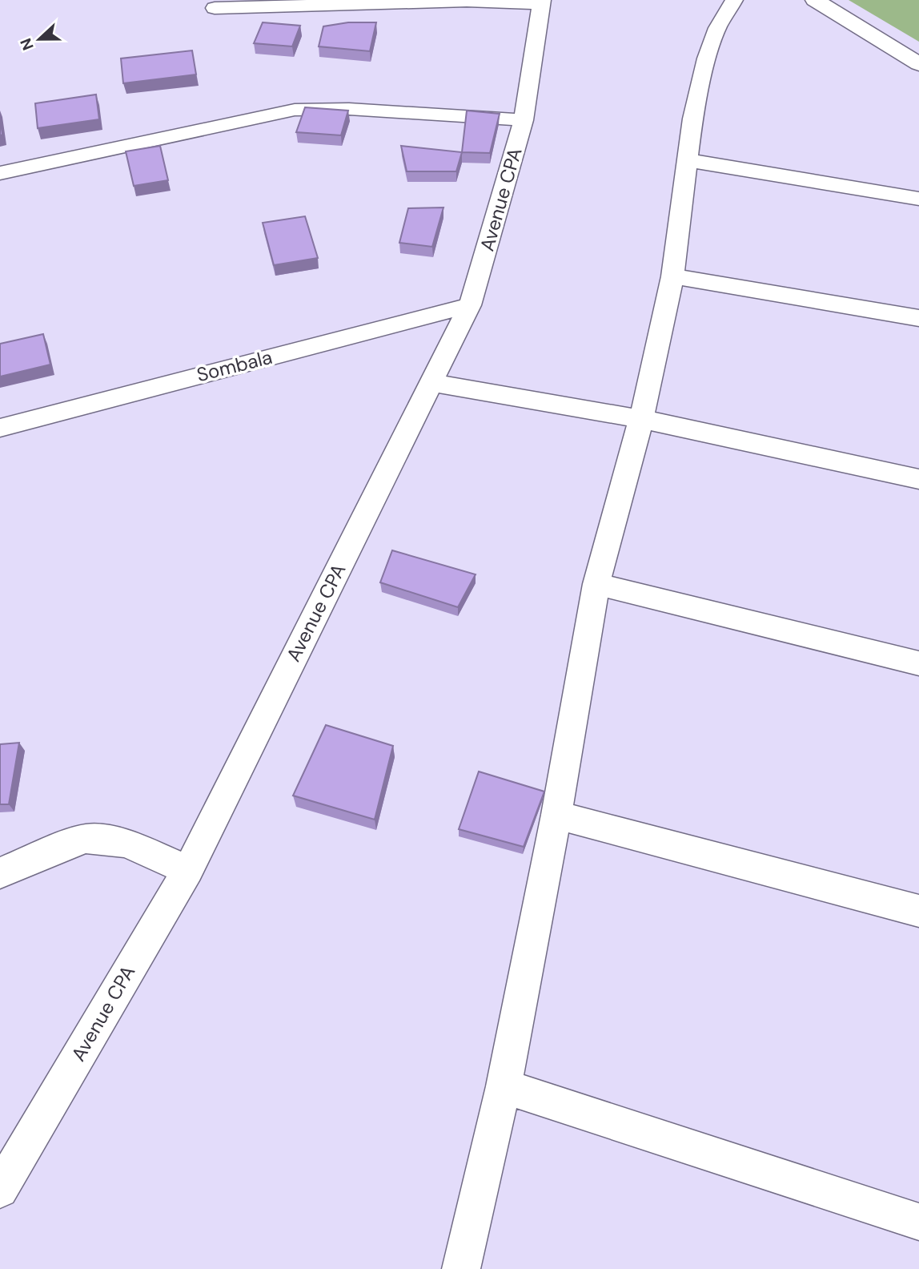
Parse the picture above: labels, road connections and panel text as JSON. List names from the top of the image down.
{
  "streets": {
    "street": ["Avenue CPA", "Sombala"]
  },
  "crossings": [
    ["Avenue CPA", "Sombala"]
  ],
  "north": "left"
}
